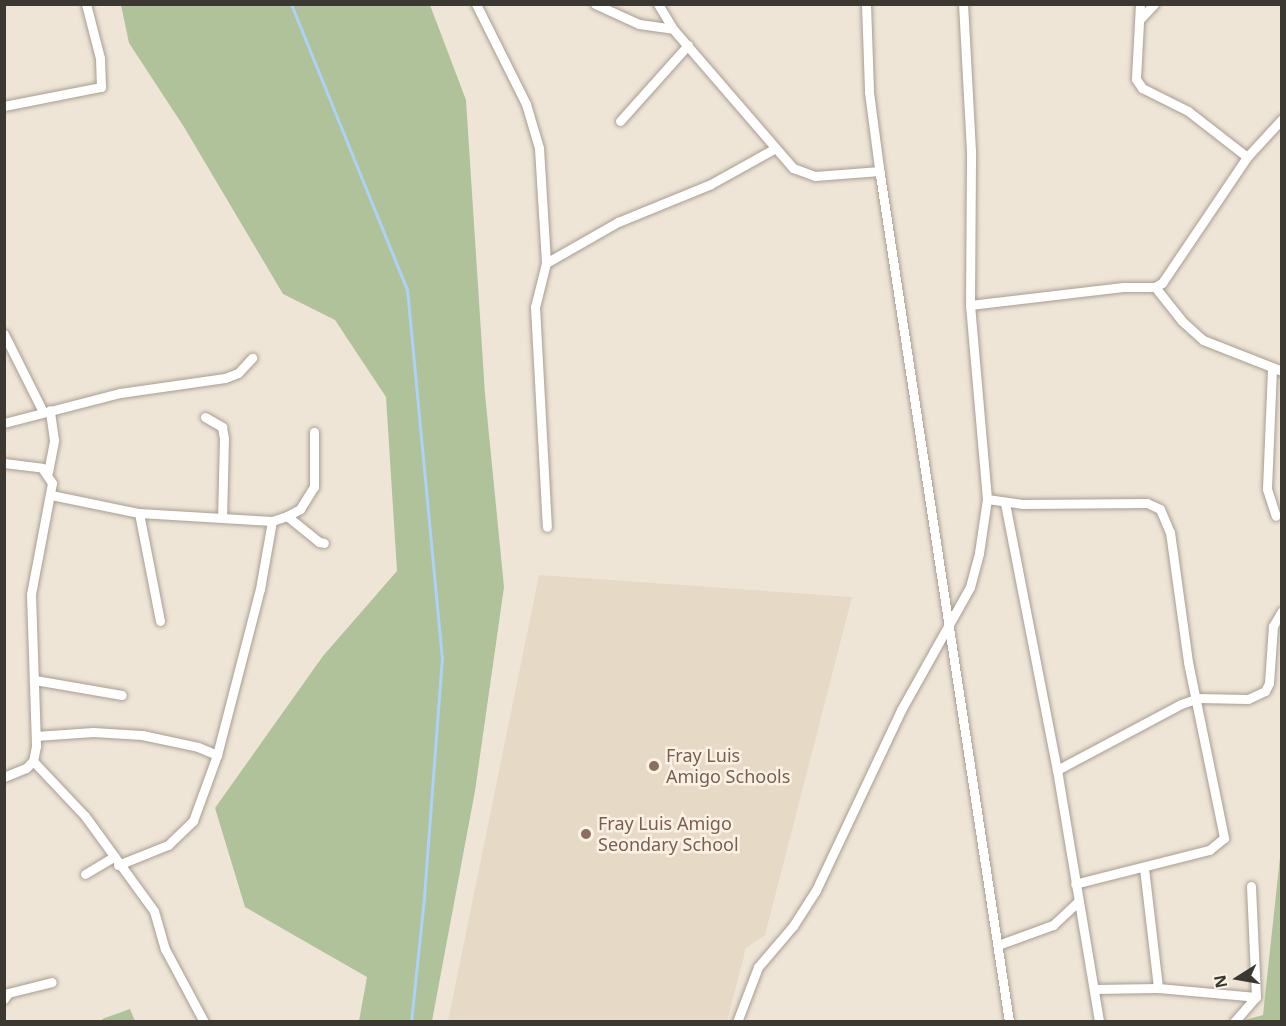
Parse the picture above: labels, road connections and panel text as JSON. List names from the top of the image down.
{
  "places": ["Fray Luis Amigo Schools", "Fray Luis Amigo Seondary School"],
  "north": "left"
}
